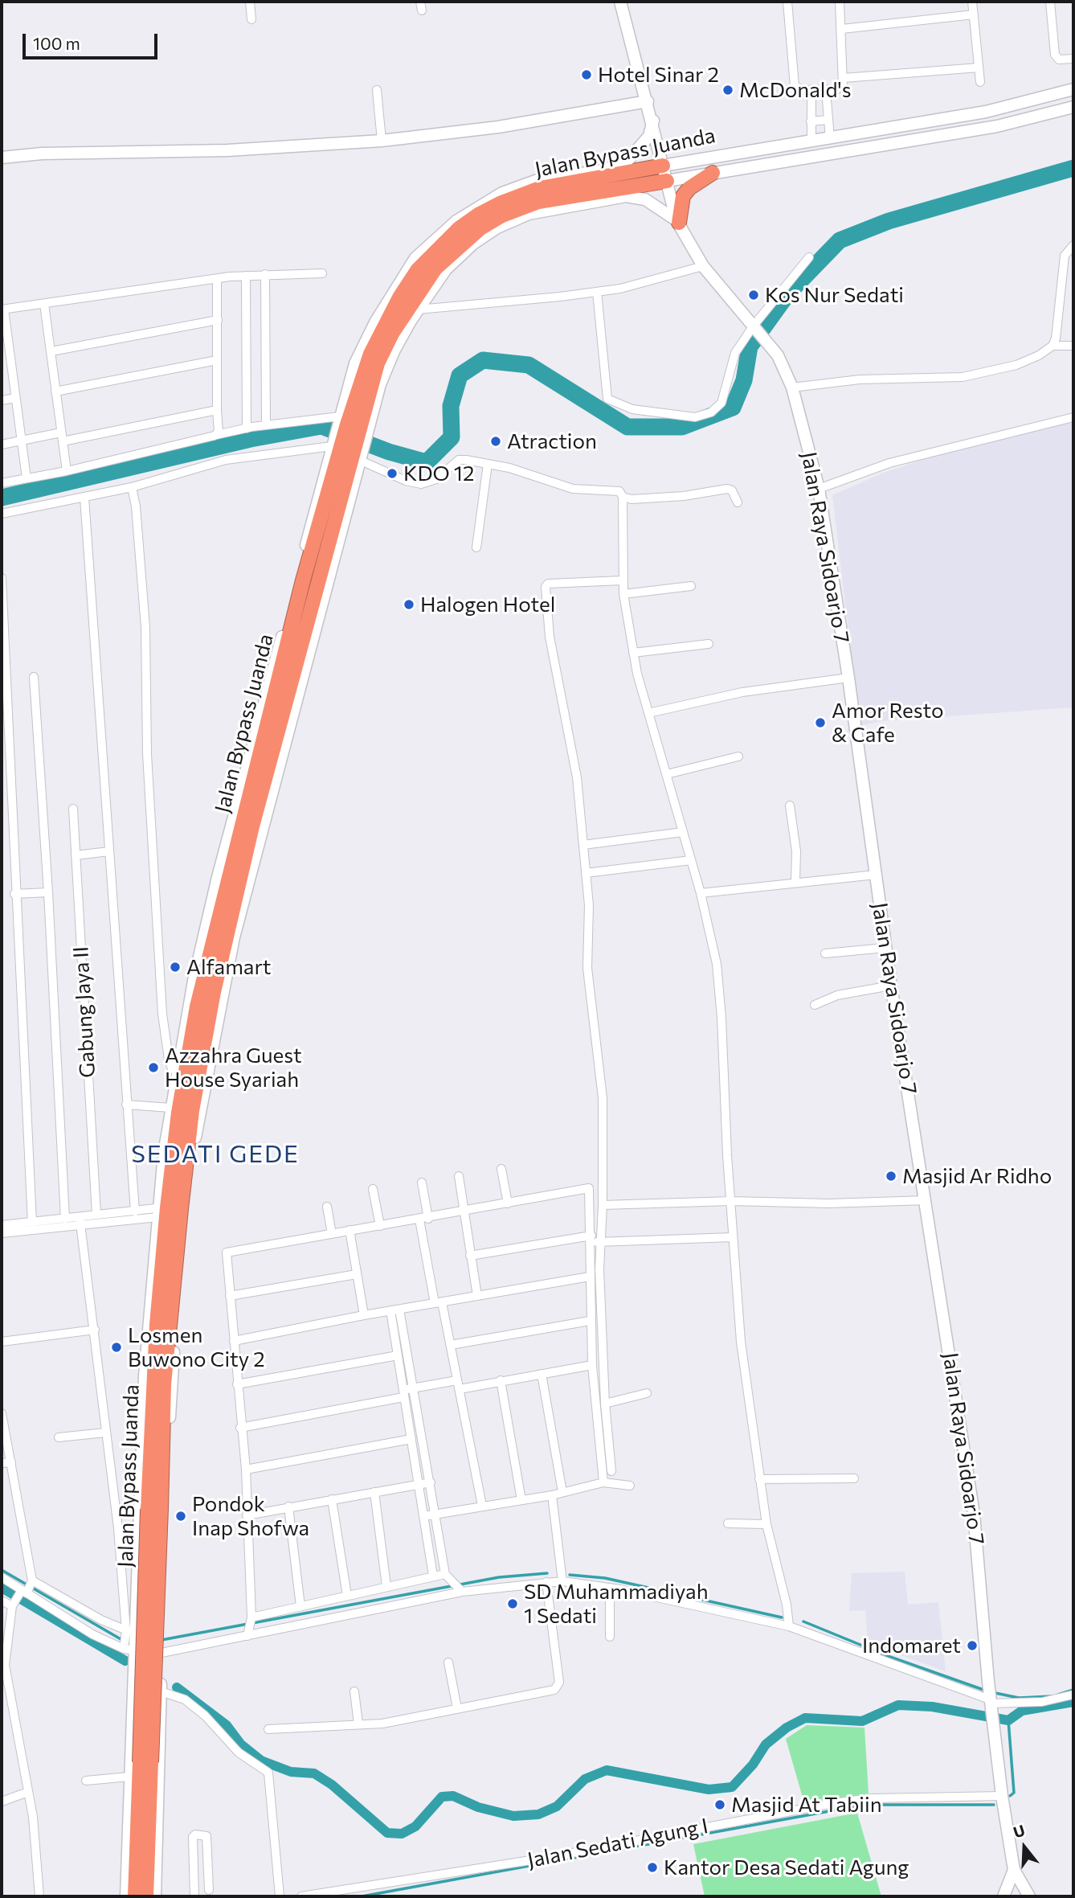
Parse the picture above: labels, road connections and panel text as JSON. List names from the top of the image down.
{
  "streets": {
    "highway": ["Jalan Bypass Juanda"],
    "main road": ["Jalan Raya Sidoarjo 7"],
    "street": ["Gabung Jaya II", "Jalan Sedati Agung I"]
  },
  "crossings": [
    ["Jalan Bypass Juanda", "Jalan Raya Sidoarjo 7"],
    ["Jalan Raya Sidoarjo 7", "Jalan Sedati Agung I"]
  ],
  "districts": ["SEDATI GEDE"],
  "places": [
    "Hotel Sinar 2",
    "McDonald's",
    "Kos Nur Sedati",
    "Atraction",
    "KDO 12",
    "Halogen Hotel",
    "Amor Resto & Cafe",
    "Alfamart",
    "Azzahra Guest House Syariah",
    "Masjid Ar Ridho",
    "Losmen Buwono City 2",
    "Pondok Inap Shofwa",
    "SD Muhammadiyah 1 Sedati",
    "Indomaret",
    "Masjid At Tabiin",
    "Kantor Desa Sedati Agung"
  ],
  "scale_bar": "100 m",
  "north": "top"
}
